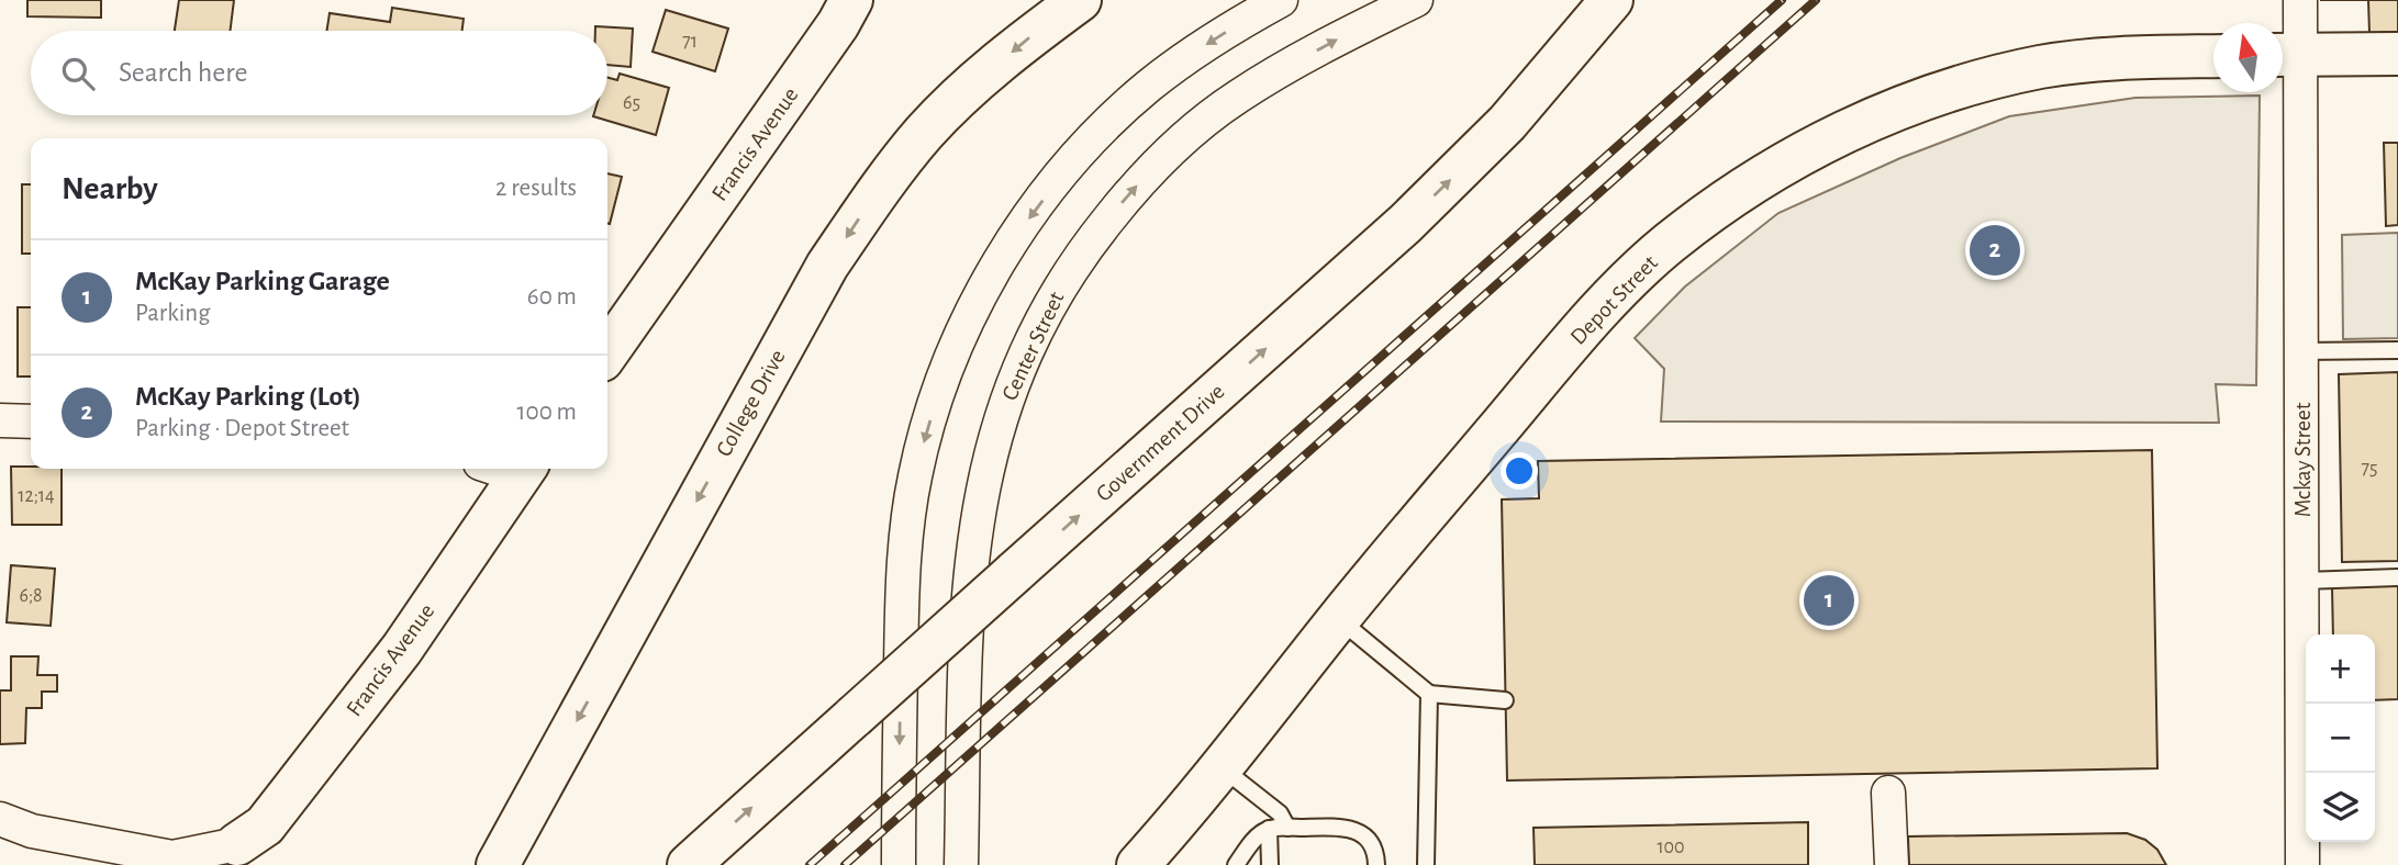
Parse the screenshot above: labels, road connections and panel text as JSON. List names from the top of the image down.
{
  "streets": {
    "street": [
      "Francis Avenue",
      "Depot Street",
      "Center Street",
      "College Drive",
      "Government Drive",
      "Mckay Street"
    ]
  },
  "one_way": ["Government Drive"],
  "house_numbers": [
    "71",
    "65",
    "75",
    "12;14",
    "6;8",
    "100"
  ],
  "north": "top",
  "page": {
    "search": "Search here",
    "heading": ["Nearby", "2 results"],
    "pins": ["2", "1"],
    "list": [
      {
        "mark": "1",
        "name": "McKay Parking Garage",
        "note": "Parking",
        "value": "60 m"
      },
      {
        "mark": "2",
        "name": "McKay Parking (Lot)",
        "note": "Parking · Depot Street",
        "value": "100 m"
      }
    ],
    "map_buttons": ["+", "−"]
  }
}
